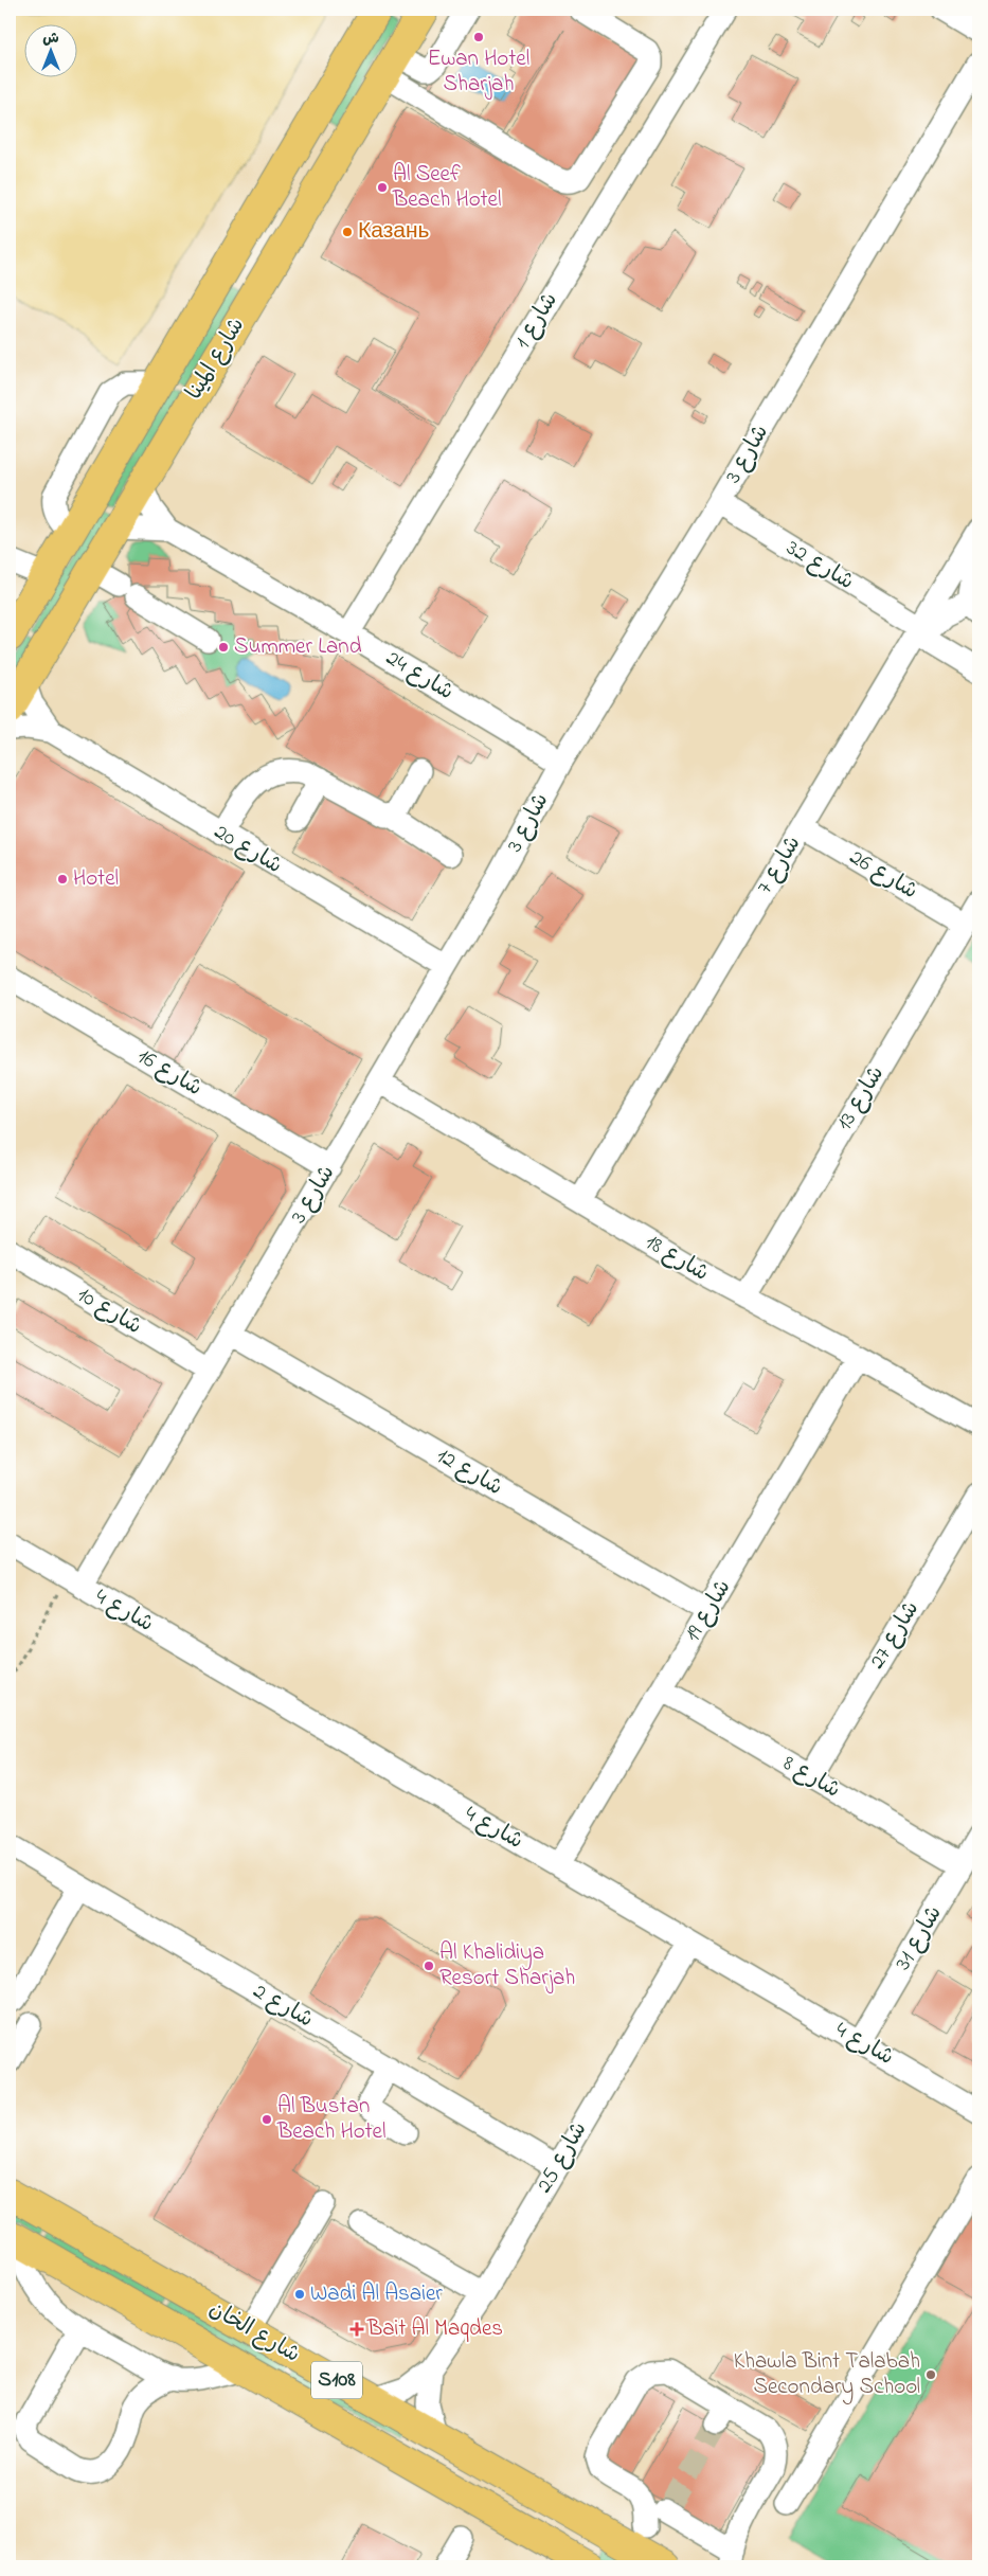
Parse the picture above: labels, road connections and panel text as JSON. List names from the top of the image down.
{
  "streets": {
    "main road": ["شارع المينا", "شارع الخان", "S108"],
    "street": [
      "شارع 1",
      "شارع 3",
      "شارع 32",
      "شارع 24",
      "شارع 20",
      "شارع 7",
      "شارع 26",
      "شارع 16",
      "شارع 13",
      "شارع 18",
      "شارع 10",
      "شارع 12",
      "شارع 4",
      "شارع 19",
      "شارع 27",
      "شارع 8",
      "شارع 31",
      "شارع 2",
      "شارع 25"
    ]
  },
  "crossings": [
    ["شارع 1", "شارع 24"],
    ["شارع المينا", "شارع 24"],
    ["شارع المينا", "شارع 20"],
    ["شارع 3", "شارع 32"],
    ["شارع 3", "شارع 24"],
    ["شارع 3", "شارع 20"],
    ["شارع 3", "شارع 16"],
    ["شارع 3", "شارع 18"],
    ["شارع 3", "شارع 10"],
    ["شارع 3", "شارع 12"],
    ["شارع 3", "شارع 4"],
    ["شارع 32", "شارع 7"],
    ["شارع 7", "شارع 26"],
    ["شارع 7", "شارع 18"],
    ["شارع 26", "شارع 13"],
    ["شارع 13", "شارع 18"],
    ["شارع 18", "شارع 19"],
    ["شارع 12", "شارع 19"],
    ["شارع 4", "شارع 19"],
    ["شارع 4", "شارع 31"],
    ["شارع 4", "شارع 25"],
    ["شارع 19", "شارع 8"],
    ["شارع 27", "شارع 8"],
    ["شارع 8", "شارع 31"],
    ["شارع 2", "شارع 25"],
    ["شارع 25", "شارع الخان"]
  ],
  "places": {
    "other": [
      "Ewan Hotel Sharjah",
      "Al Seef Beach Hotel",
      "Казань",
      "Summer Land",
      "Hotel",
      "Al Khalidiya Resort Sharjah",
      "Al Bustan Beach Hotel",
      "Wadi Al Asaier",
      "Khawla Bint Talabah Secondary School"
    ],
    "health": ["Bait Al Maqdes"]
  },
  "north": "top"
}
